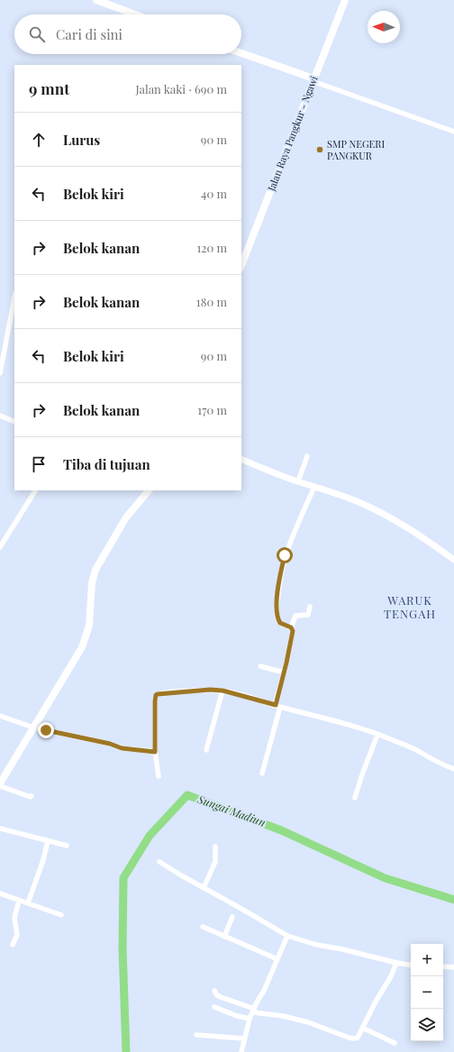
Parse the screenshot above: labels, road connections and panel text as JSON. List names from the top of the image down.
{
  "streets": {
    "main road": ["Jalan Raya Pangkur - Ngawi"]
  },
  "districts": ["WARUK TENGAH"],
  "water": ["Sungai Madiun"],
  "places": ["SMP NEGERI PANGKUR"],
  "north": "left",
  "page": {
    "search": "Cari di sini",
    "heading": ["9 mnt", "Jalan kaki · 690 m"],
    "list": [
      ["Lurus", "90 m"],
      ["Belok kiri", "40 m"],
      ["Belok kanan", "120 m"],
      ["Belok kanan", "180 m"],
      ["Belok kiri", "90 m"],
      ["Belok kanan", "170 m"],
      "Tiba di tujuan"
    ],
    "map_buttons": ["+", "−"]
  }
}
